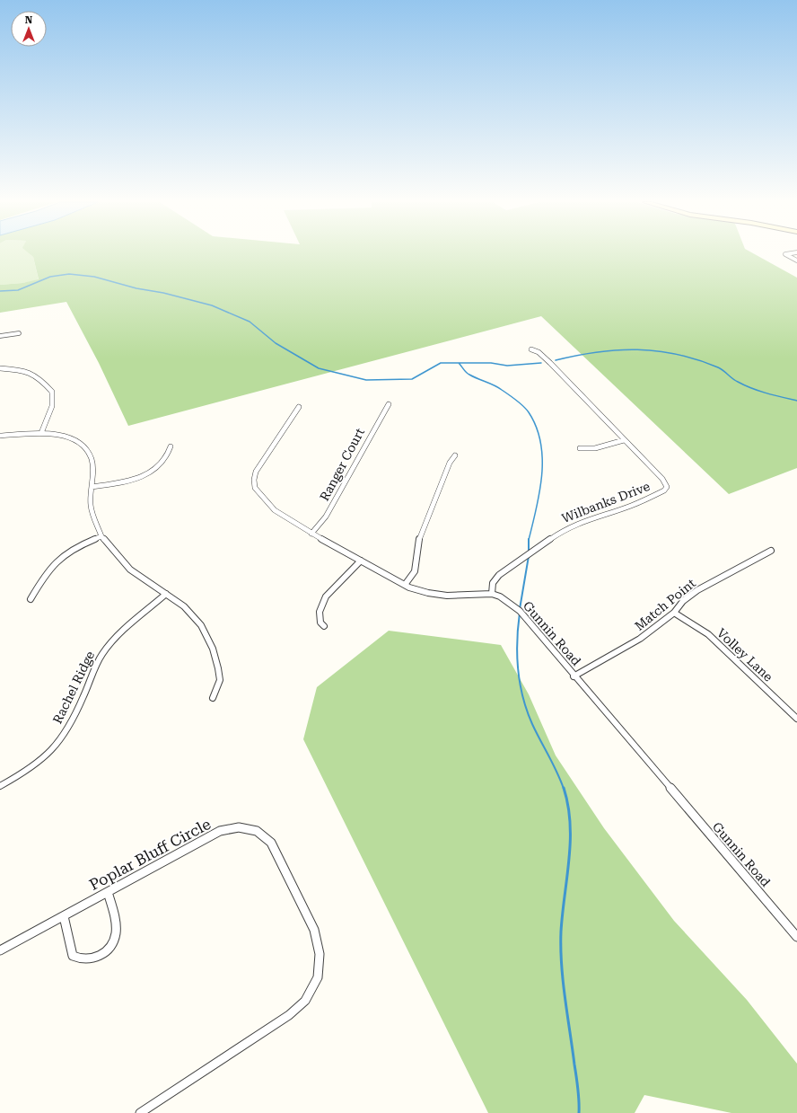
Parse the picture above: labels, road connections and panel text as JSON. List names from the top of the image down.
{
  "streets": {
    "street": [
      "Ranger Court",
      "Wilbanks Drive",
      "Match Point",
      "Gunnin Road",
      "Volley Lane",
      "Rachel Ridge",
      "Poplar Bluff Circle"
    ]
  },
  "crossings": [
    ["Ranger Court", "Gunnin Road"],
    ["Wilbanks Drive", "Gunnin Road"],
    ["Match Point", "Gunnin Road"],
    ["Match Point", "Volley Lane"]
  ],
  "north": "top"
}
